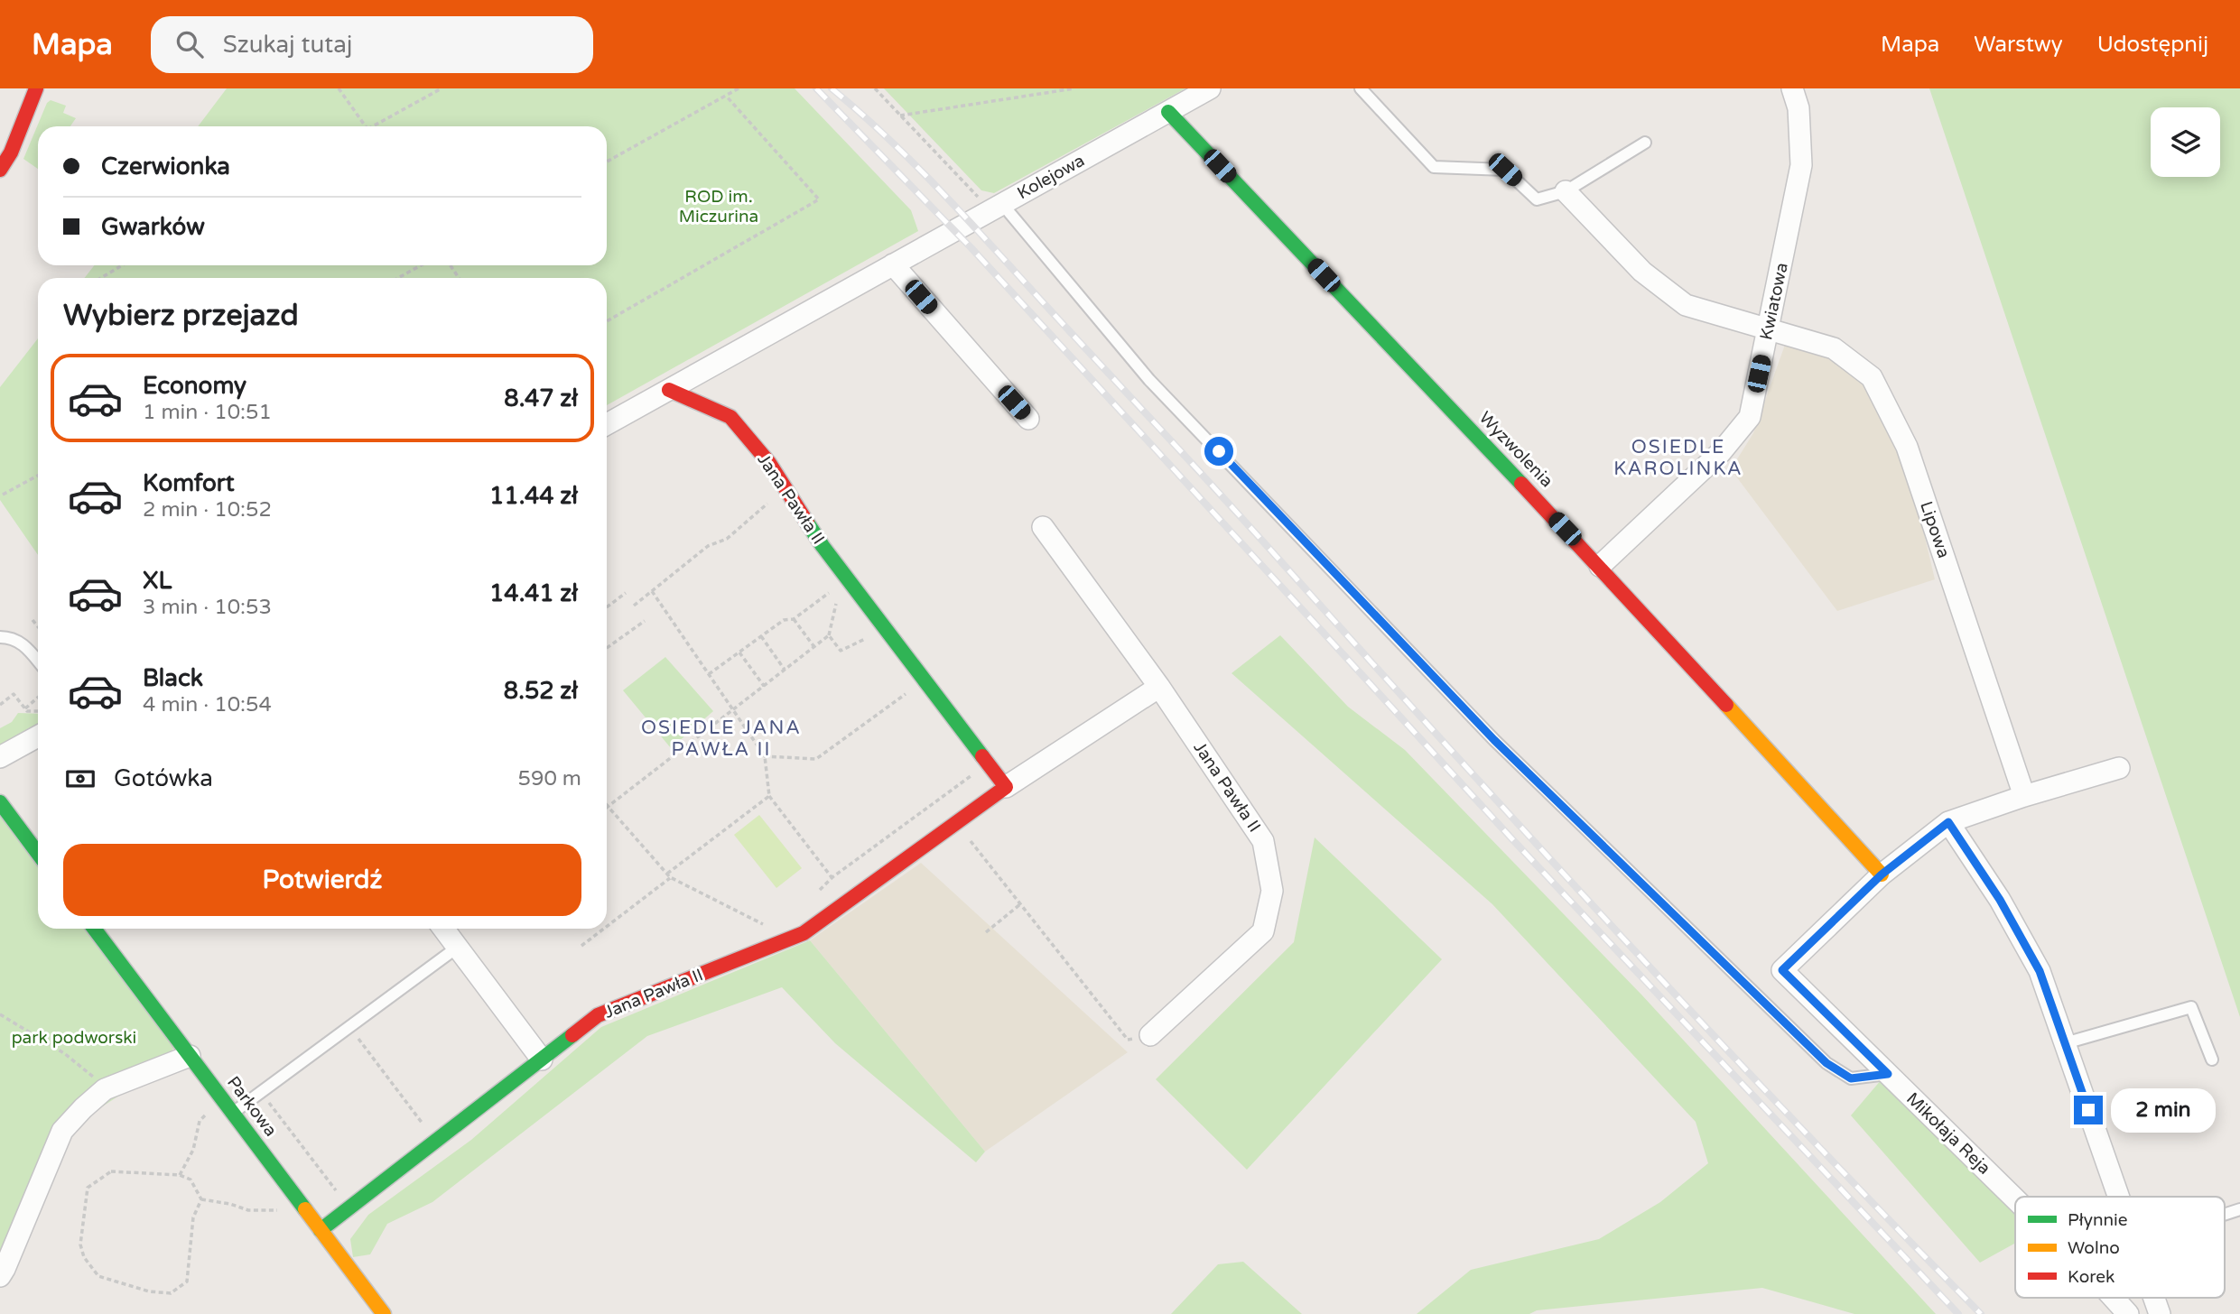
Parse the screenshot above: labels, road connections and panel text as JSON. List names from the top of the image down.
{
  "streets": {
    "street": [
      "Kolejowa",
      "Kwiatowa",
      "Wyzwolenia",
      "Jana Pawła II",
      "Lipowa",
      "Parkowa",
      "Mikołaja Reja"
    ]
  },
  "crossings": [
    ["Kolejowa", "Wyzwolenia"],
    ["Kolejowa", "Jana Pawła II"],
    ["Kwiatowa", "Wyzwolenia"],
    ["Kwiatowa", "Lipowa"],
    ["Wyzwolenia", "Mikołaja Reja"],
    ["Jana Pawła II", "Parkowa"],
    ["Lipowa", "Mikołaja Reja"]
  ],
  "districts": ["OSIEDLE KAROLINKA", "OSIEDLE JANA PAWŁA II"],
  "parks": ["ROD im. Miczurina", "park podworski"],
  "legend": ["Płynnie", "Wolno", "Korek"],
  "page": {
    "header": "Mapa",
    "search": "Szukaj tutaj",
    "nav": ["Mapa", "Warstwy", "Udostępnij"],
    "banner": ["Czerwionka", "Gwarków"],
    "heading": "Wybierz przejazd",
    "list": [
      {
        "name": "Economy",
        "note": "1 min · 10:51",
        "value": "8.47 zł"
      },
      {
        "name": "Komfort",
        "note": "2 min · 10:52",
        "value": "11.44 zł"
      },
      {
        "name": "XL",
        "note": "3 min · 10:53",
        "value": "14.41 zł"
      },
      {
        "name": "Black",
        "note": "4 min · 10:54",
        "value": "8.52 zł"
      }
    ],
    "pay": ["Gotówka", "590 m"],
    "buttons": "Potwierdź",
    "bubble": "2 min"
  }
}
